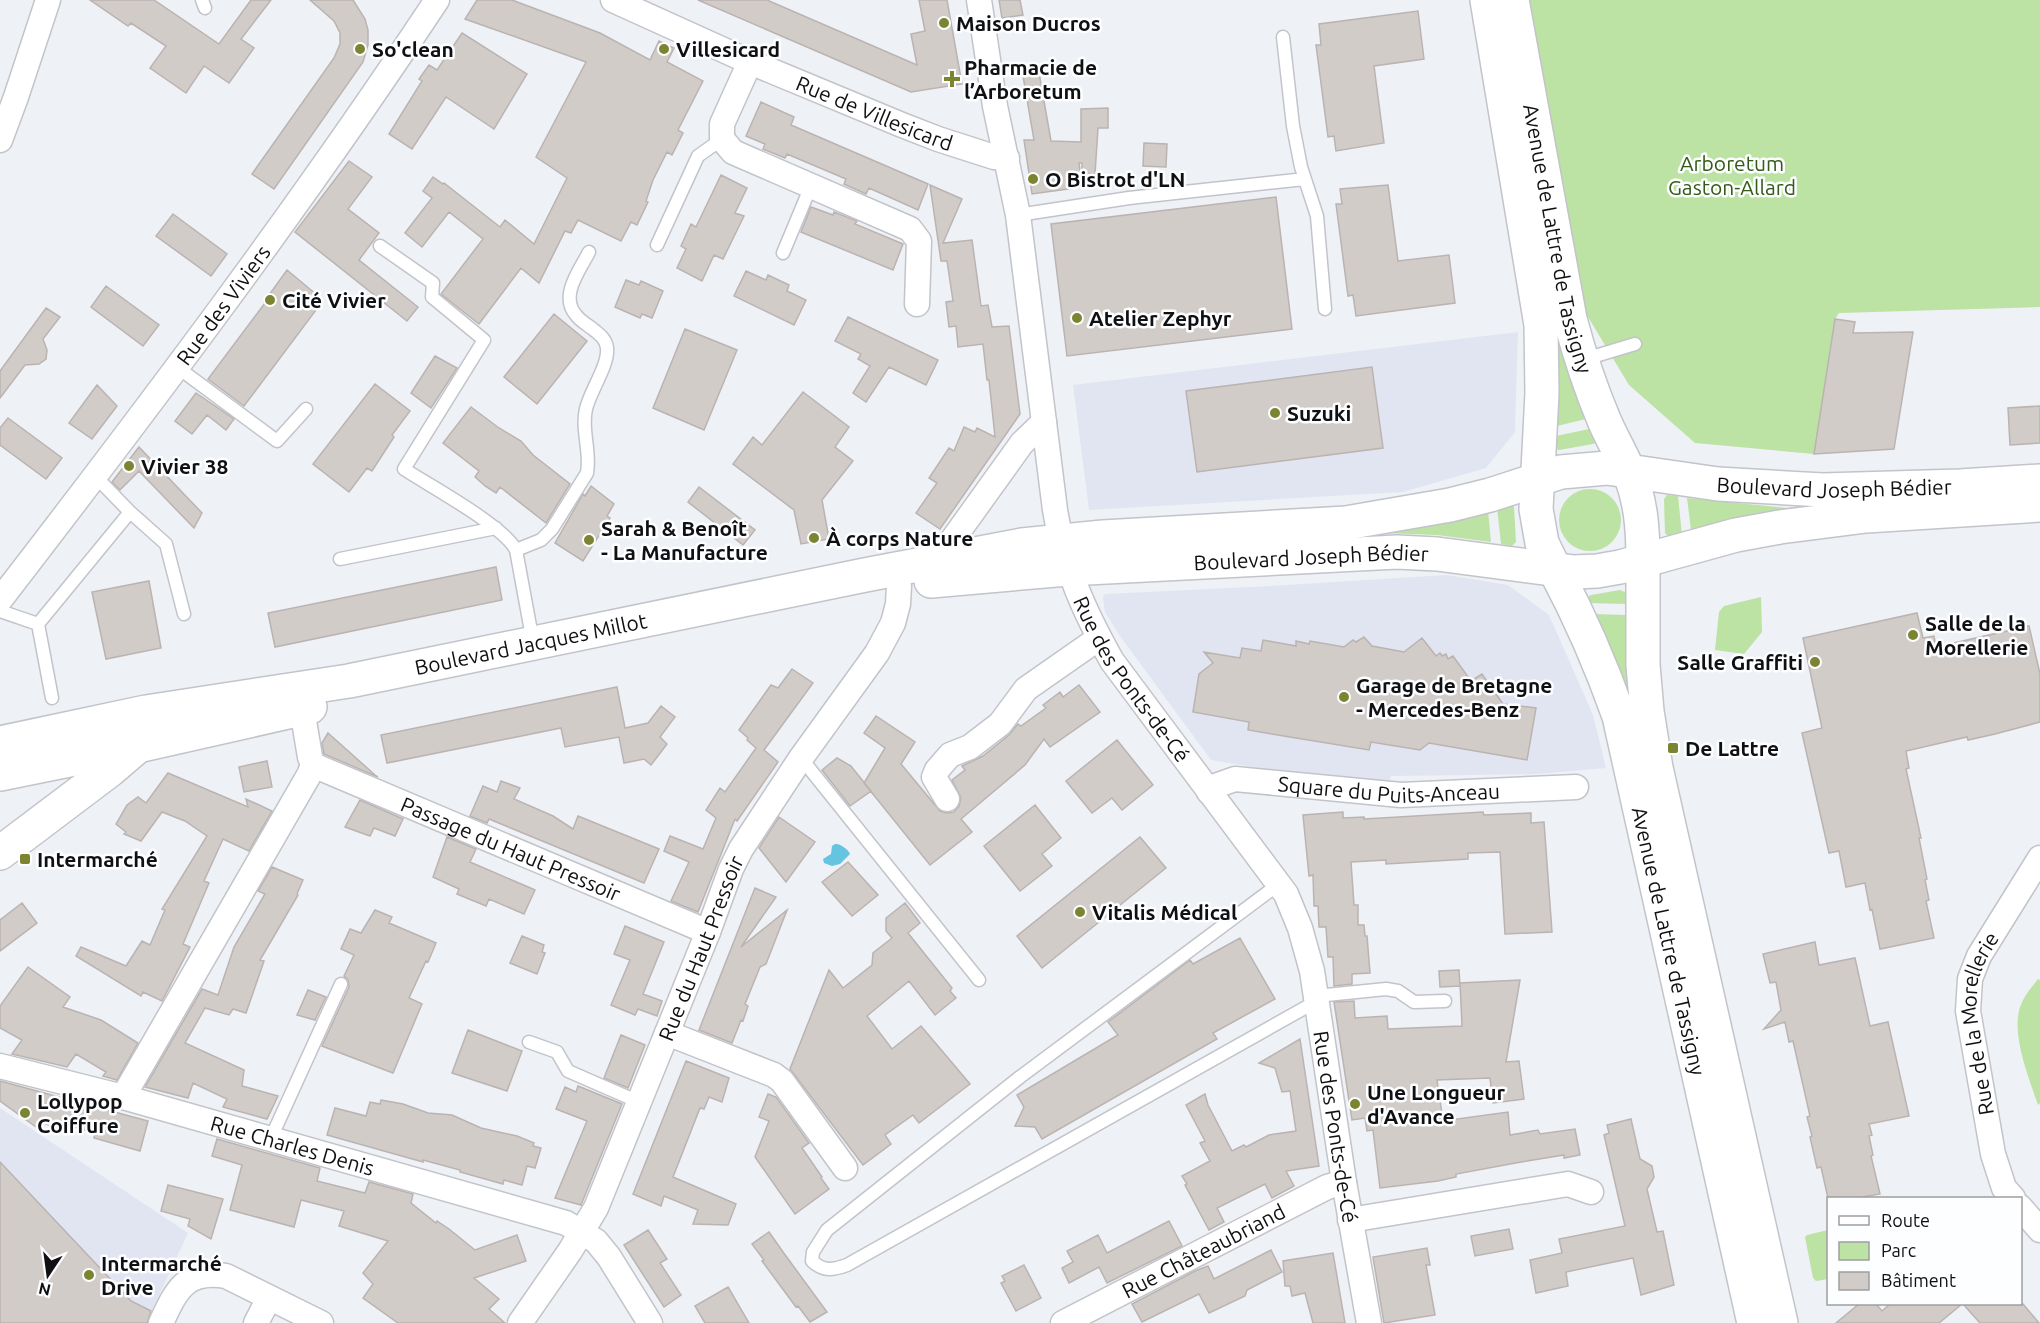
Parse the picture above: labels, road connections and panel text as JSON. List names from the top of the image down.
{
  "streets": {
    "main road": ["Avenue de Lattre de Tassigny", "Boulevard Joseph Bédier", "Boulevard Jacques Millot"],
    "street": [
      "Rue de Villesicard",
      "Rue des Viviers",
      "Rue des Ponts-de-Cé",
      "Square du Puits-Anceau",
      "Passage du Haut Pressoir",
      "Rue du Haut Pressoir",
      "Rue de la Morellerie",
      "Rue Charles Denis",
      "Rue Châteaubriand"
    ]
  },
  "crossings": [
    ["Rue de Villesicard", "Rue des Ponts-de-Cé"],
    ["Avenue de Lattre de Tassigny", "Boulevard Joseph Bédier"],
    ["Boulevard Joseph Bédier", "Boulevard Jacques Millot"],
    ["Boulevard Joseph Bédier", "Rue des Ponts-de-Cé"],
    ["Boulevard Jacques Millot", "Rue des Ponts-de-Cé"],
    ["Boulevard Jacques Millot", "Rue du Haut Pressoir"],
    ["Rue des Ponts-de-Cé", "Square du Puits-Anceau"],
    ["Rue des Ponts-de-Cé", "Rue Châteaubriand"],
    ["Passage du Haut Pressoir", "Rue du Haut Pressoir"],
    ["Rue du Haut Pressoir", "Rue Charles Denis"]
  ],
  "parks": ["Arboretum Gaston-Allard"],
  "places": {
    "other": [
      "Maison Ducros",
      "So'clean",
      "Villesicard",
      "O Bistrot d'LN",
      "Cité Vivier",
      "Atelier Zephyr",
      "Suzuki",
      "Vivier 38",
      "À corps Nature",
      "Sarah & Benoît - La Manufacture",
      "Salle de la Morellerie",
      "Salle Graffiti",
      "Garage de Bretagne - Mercedes-Benz",
      "Vitalis Médical",
      "Une Longueur d'Avance",
      "Lollypop Coiffure",
      "Intermarché Drive"
    ],
    "health": ["Pharmacie de l’Arboretum"],
    "transit": ["De Lattre", "Intermarché"]
  },
  "legend": ["Route", "Parc", "Bâtiment"],
  "north": "bottom"
}
